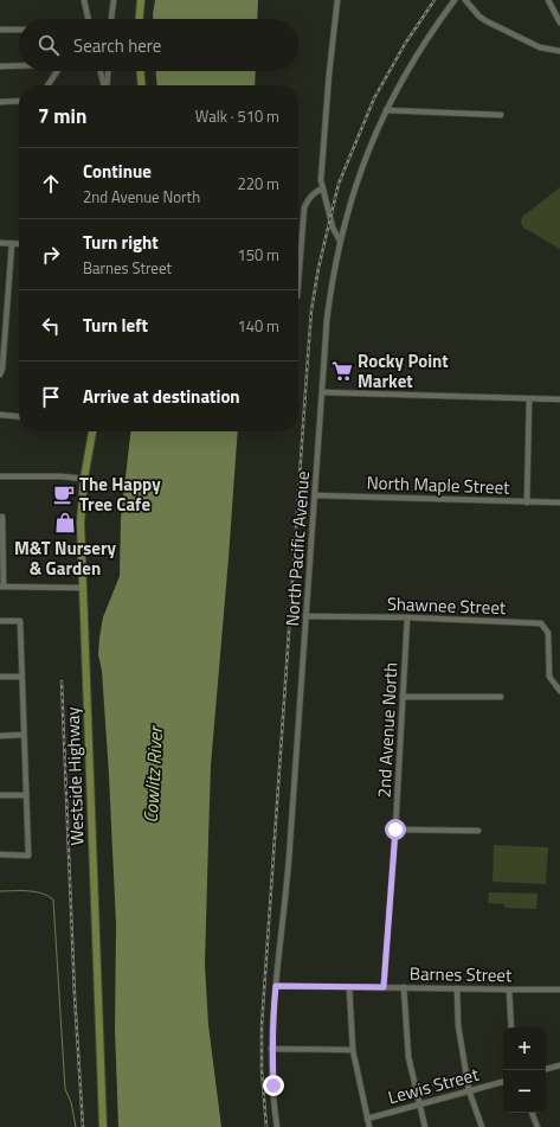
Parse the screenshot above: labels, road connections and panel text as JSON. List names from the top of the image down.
{
  "streets": {
    "main road": ["Westside Highway"],
    "street": [
      "North Maple Street",
      "North Pacific Avenue",
      "Shawnee Street",
      "2nd Avenue North",
      "Barnes Street",
      "Lewis Street"
    ]
  },
  "crossings": [
    ["North Maple Street", "North Pacific Avenue"],
    ["North Pacific Avenue", "Shawnee Street"],
    ["North Pacific Avenue", "Barnes Street"],
    ["Shawnee Street", "2nd Avenue North"],
    ["2nd Avenue North", "Barnes Street"]
  ],
  "water": ["Cowlitz River"],
  "places": {
    "supermarket": ["Rocky Point Market"],
    "cafe": ["The Happy Tree Cafe"],
    "shop": ["M&T Nursery & Garden"]
  },
  "page": {
    "search": "Search here",
    "heading": ["7 min", "Walk · 510 m"],
    "list": [
      ["Continue", "2nd Avenue North", "220 m"],
      ["Turn right", "Barnes Street", "150 m"],
      ["Turn left", "140 m"],
      "Arrive at destination"
    ],
    "map_buttons": ["+", "−"]
  }
}
